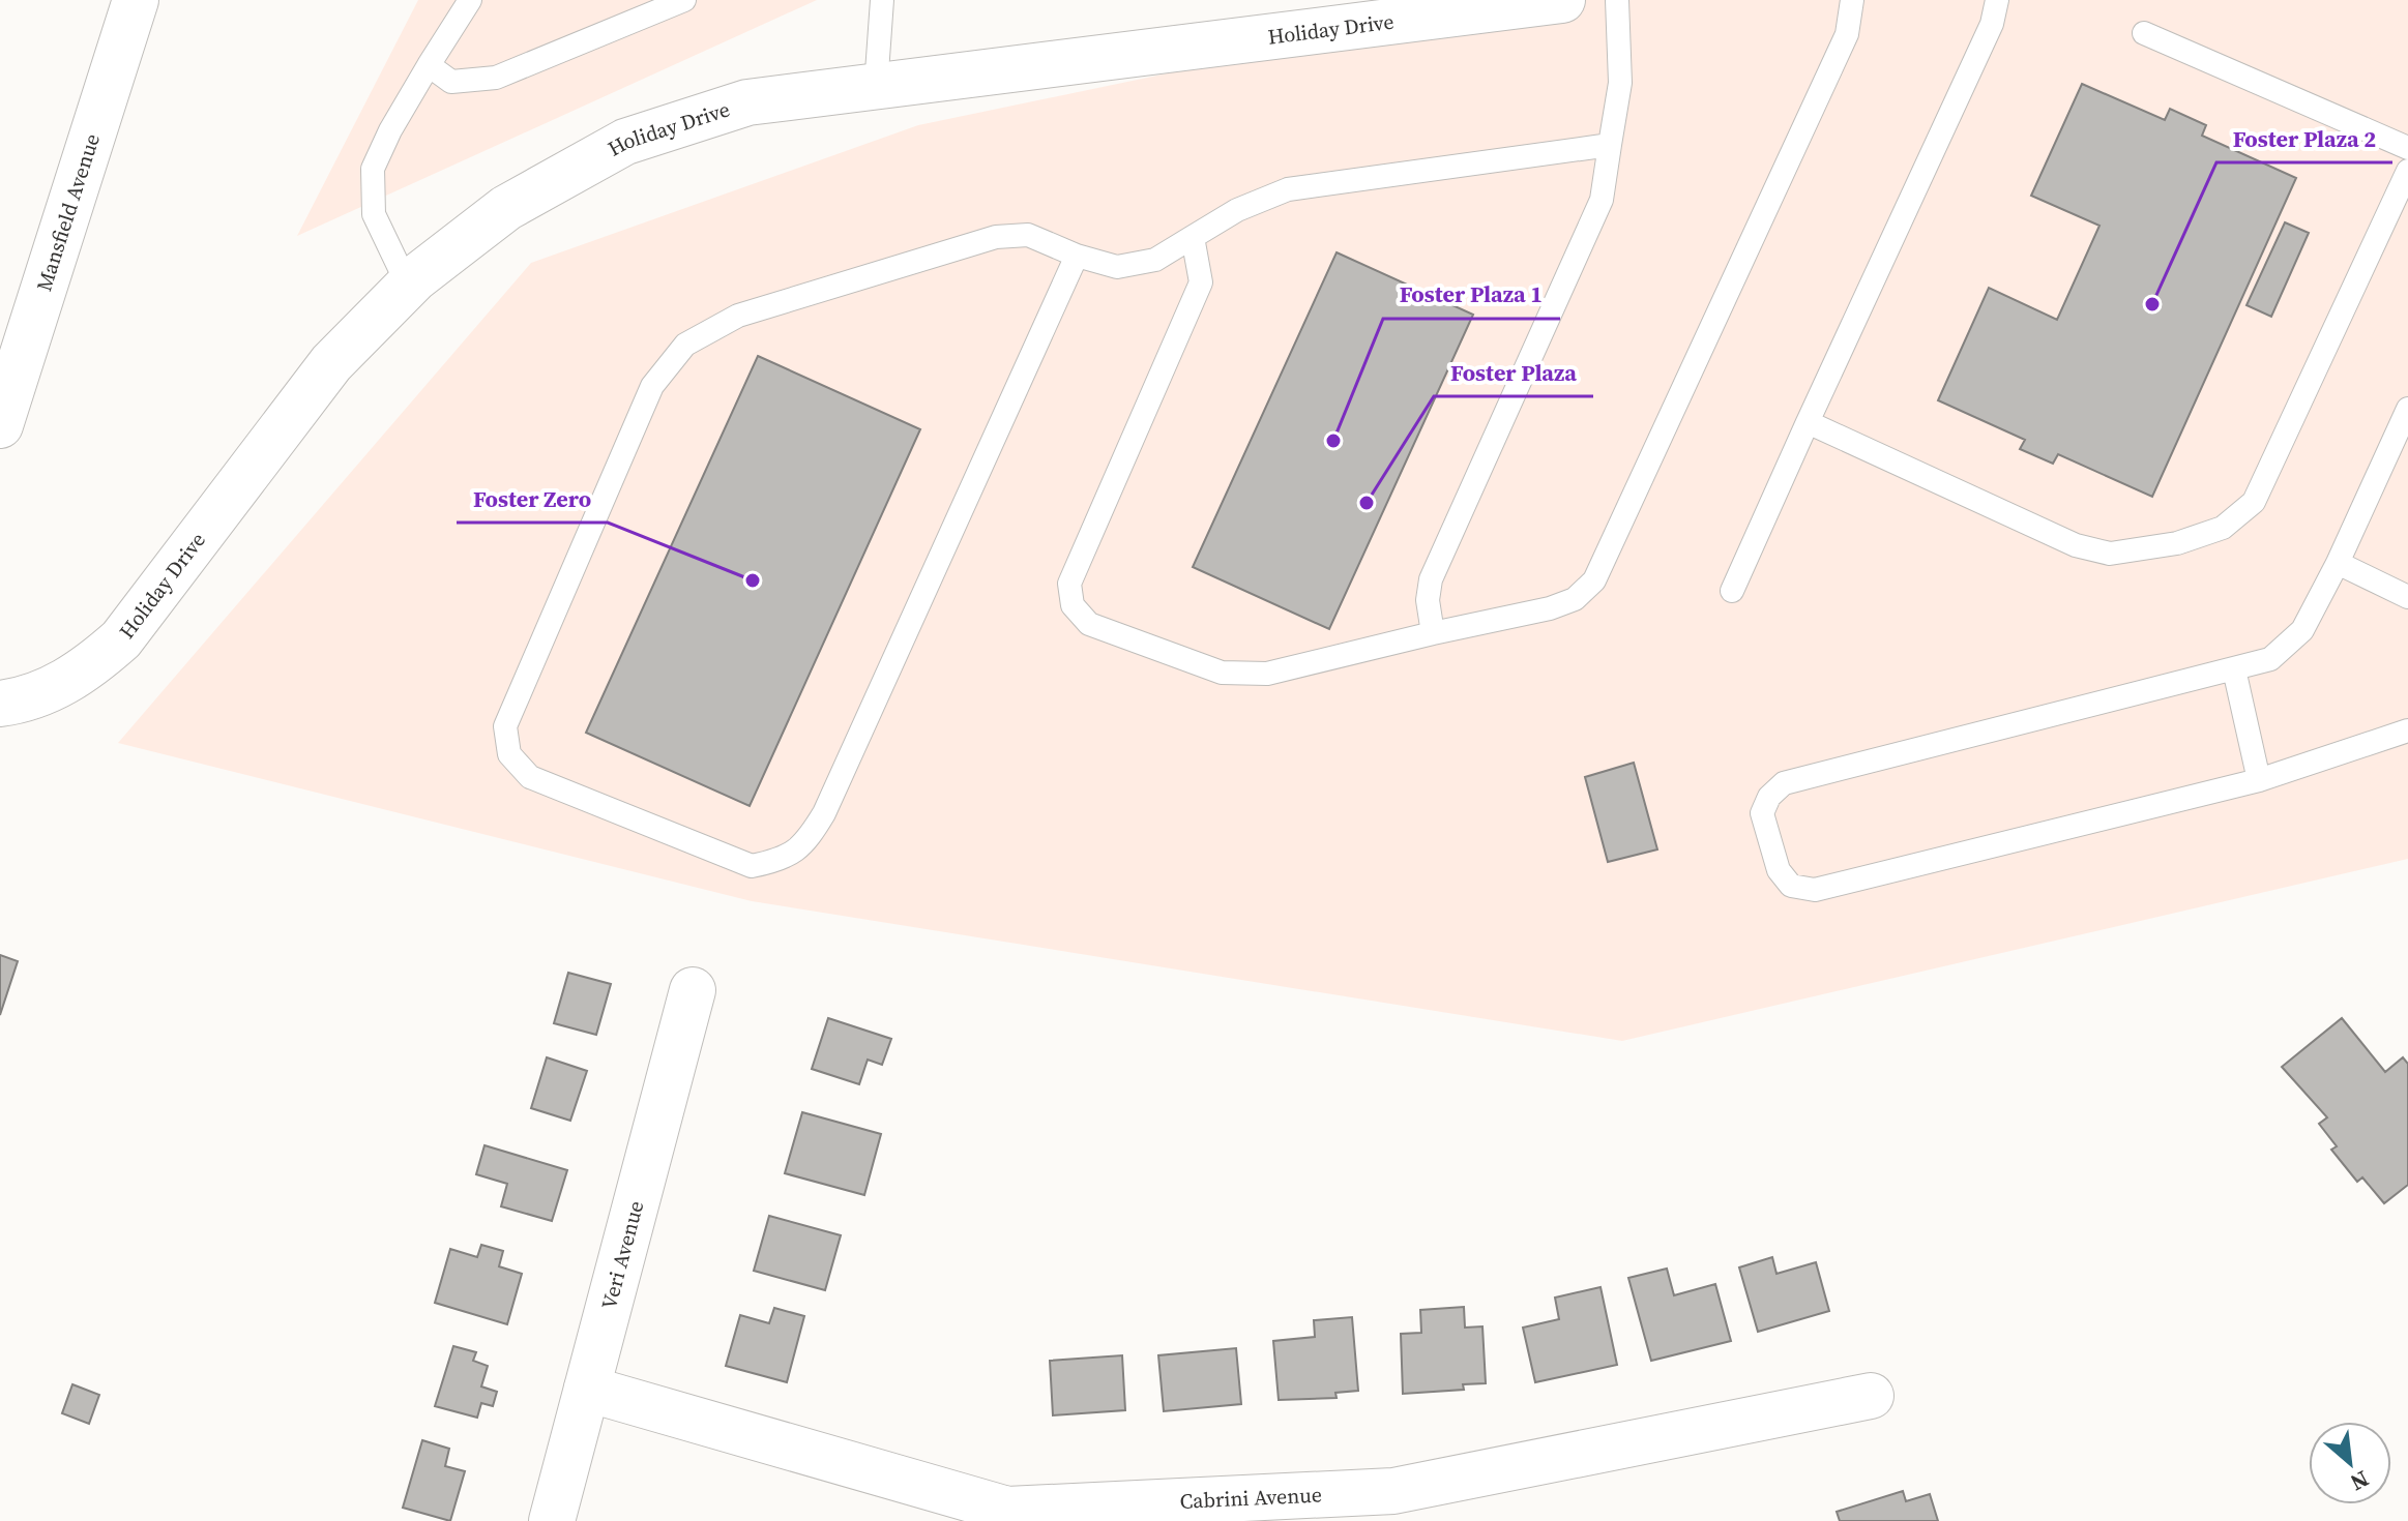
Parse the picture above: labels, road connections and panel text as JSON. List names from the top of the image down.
{
  "streets": {
    "street": [
      "Holiday Drive",
      "Mansfield Avenue",
      "Veri Avenue",
      "Cabrini Avenue"
    ]
  },
  "crossings": [
    ["Veri Avenue", "Cabrini Avenue"]
  ],
  "places": [
    "Foster Plaza 2",
    "Foster Plaza 1",
    "Foster Plaza",
    "Foster Zero"
  ],
  "north": "bottom right"
}
